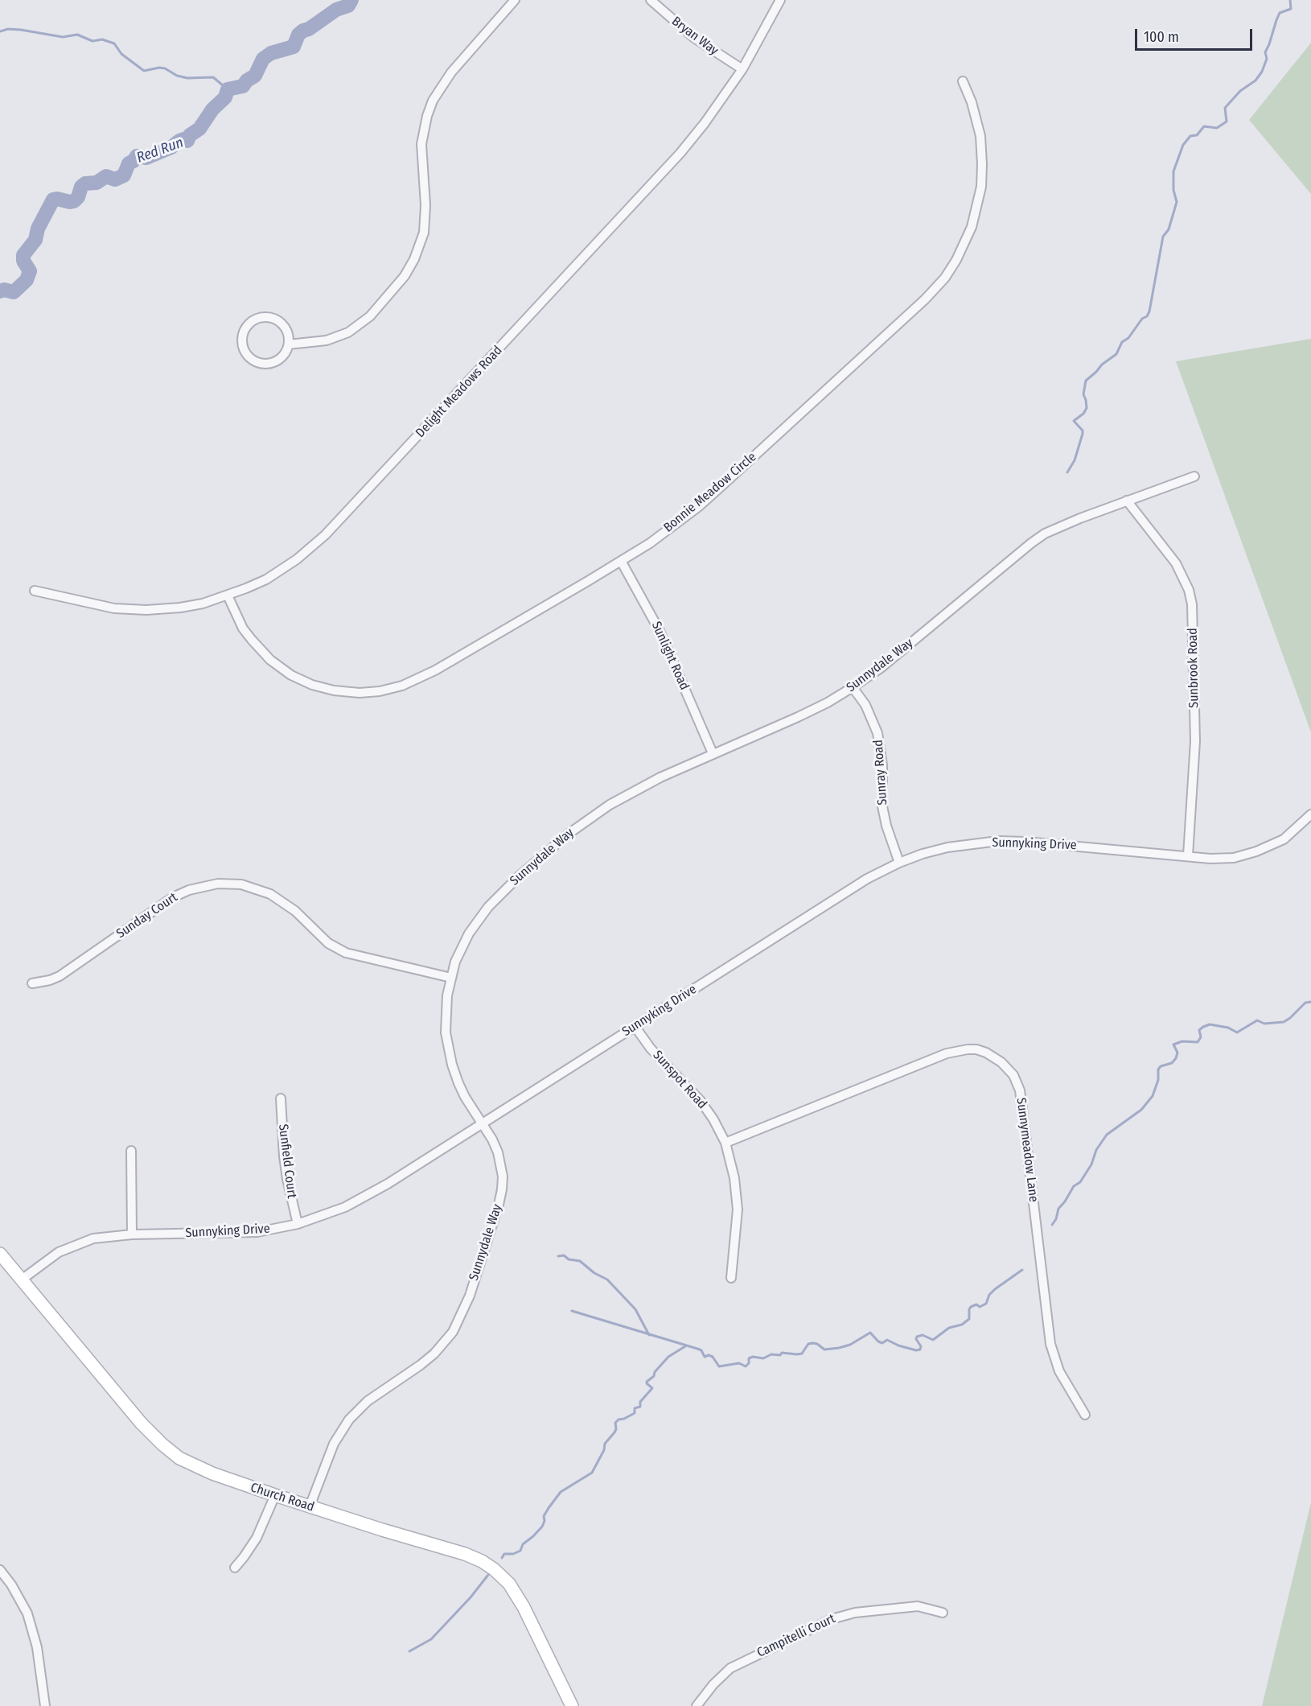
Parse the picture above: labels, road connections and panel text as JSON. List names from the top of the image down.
{
  "streets": {
    "street": [
      "Bryan Way",
      "Delight Meadows Road",
      "Bonnie Meadow Circle",
      "Sunlight Road",
      "Sunnydale Way",
      "Sunbrook Road",
      "Sunray Road",
      "Sunnyking Drive",
      "Sunday Court",
      "Sunspot Road",
      "Sunnymeadow Lane",
      "Sunfield Court",
      "Church Road",
      "Campitelli Court"
    ]
  },
  "crossings": [
    ["Bryan Way", "Delight Meadows Road"],
    ["Delight Meadows Road", "Bonnie Meadow Circle"],
    ["Bonnie Meadow Circle", "Sunlight Road"],
    ["Sunlight Road", "Sunnydale Way"],
    ["Sunnydale Way", "Sunbrook Road"],
    ["Sunnydale Way", "Sunray Road"],
    ["Sunnydale Way", "Sunnyking Drive"],
    ["Sunnydale Way", "Sunday Court"],
    ["Sunnydale Way", "Church Road"],
    ["Sunbrook Road", "Sunnyking Drive"],
    ["Sunray Road", "Sunnyking Drive"],
    ["Sunnyking Drive", "Sunspot Road"],
    ["Sunnyking Drive", "Sunfield Court"],
    ["Sunnyking Drive", "Church Road"],
    ["Sunspot Road", "Sunnymeadow Lane"]
  ],
  "water": ["Red Run"],
  "scale_bar": "100 m"
}
